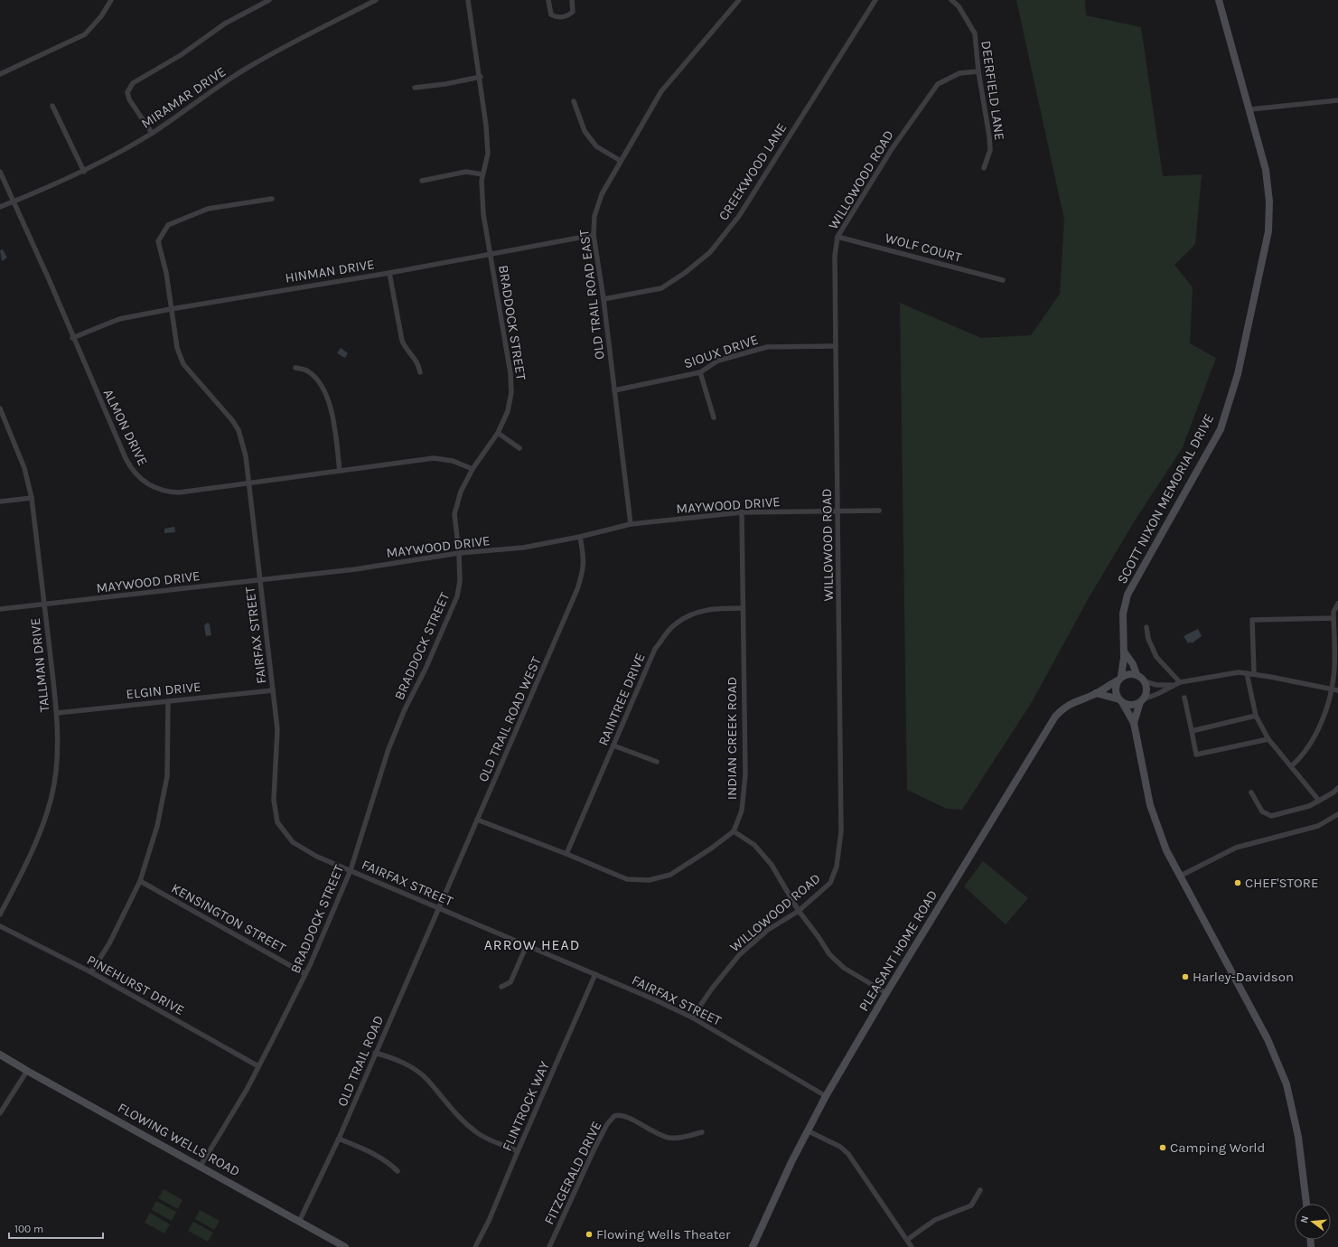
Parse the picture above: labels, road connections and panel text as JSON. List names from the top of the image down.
{
  "streets": {
    "main road": ["SCOTT NIXON MEMORIAL DRIVE", "PLEASANT HOME ROAD", "FLOWING WELLS ROAD"],
    "street": [
      "DEERFIELD LANE",
      "MIRAMAR DRIVE",
      "CREEKWOOD LANE",
      "WILLOWOOD ROAD",
      "WOLF COURT",
      "HINMAN DRIVE",
      "OLD TRAIL ROAD EAST",
      "BRADDOCK STREET",
      "SIOUX DRIVE",
      "ALMON DRIVE",
      "MAYWOOD DRIVE",
      "FAIRFAX STREET",
      "TALLMAN DRIVE",
      "ELGIN DRIVE",
      "RAINTREE DRIVE",
      "OLD TRAIL ROAD WEST",
      "INDIAN CREEK ROAD",
      "KENSINGTON STREET",
      "PINEHURST DRIVE",
      "OLD TRAIL ROAD",
      "FLINTROCK WAY",
      "FITZGERALD DRIVE"
    ]
  },
  "crossings": [
    ["DEERFIELD LANE", "WILLOWOOD ROAD"],
    ["MIRAMAR DRIVE", "ALMON DRIVE"],
    ["CREEKWOOD LANE", "OLD TRAIL ROAD EAST"],
    ["WILLOWOOD ROAD", "WOLF COURT"],
    ["WILLOWOOD ROAD", "SIOUX DRIVE"],
    ["WILLOWOOD ROAD", "MAYWOOD DRIVE"],
    ["WILLOWOOD ROAD", "FAIRFAX STREET"],
    ["HINMAN DRIVE", "OLD TRAIL ROAD EAST"],
    ["HINMAN DRIVE", "BRADDOCK STREET"],
    ["HINMAN DRIVE", "ALMON DRIVE"],
    ["HINMAN DRIVE", "FAIRFAX STREET"],
    ["OLD TRAIL ROAD EAST", "SIOUX DRIVE"],
    ["OLD TRAIL ROAD EAST", "MAYWOOD DRIVE"],
    ["BRADDOCK STREET", "ALMON DRIVE"],
    ["BRADDOCK STREET", "MAYWOOD DRIVE"],
    ["BRADDOCK STREET", "FAIRFAX STREET"],
    ["BRADDOCK STREET", "KENSINGTON STREET"],
    ["BRADDOCK STREET", "PINEHURST DRIVE"],
    ["BRADDOCK STREET", "FLOWING WELLS ROAD"],
    ["ALMON DRIVE", "FAIRFAX STREET"],
    ["SCOTT NIXON MEMORIAL DRIVE", "PLEASANT HOME ROAD"],
    ["MAYWOOD DRIVE", "FAIRFAX STREET"],
    ["MAYWOOD DRIVE", "TALLMAN DRIVE"],
    ["MAYWOOD DRIVE", "OLD TRAIL ROAD WEST"],
    ["MAYWOOD DRIVE", "INDIAN CREEK ROAD"],
    ["FAIRFAX STREET", "ELGIN DRIVE"],
    ["FAIRFAX STREET", "OLD TRAIL ROAD WEST"],
    ["FAIRFAX STREET", "PLEASANT HOME ROAD"],
    ["FAIRFAX STREET", "OLD TRAIL ROAD"],
    ["FAIRFAX STREET", "FLINTROCK WAY"],
    ["TALLMAN DRIVE", "ELGIN DRIVE"],
    ["RAINTREE DRIVE", "INDIAN CREEK ROAD"],
    ["OLD TRAIL ROAD WEST", "INDIAN CREEK ROAD"],
    ["OLD TRAIL ROAD WEST", "OLD TRAIL ROAD"],
    ["OLD TRAIL ROAD", "FLOWING WELLS ROAD"]
  ],
  "districts": ["ARROW HEAD"],
  "places": [
    "CHEF'STORE",
    "Harley-Davidson",
    "Camping World",
    "Flowing Wells Theater"
  ],
  "scale_bar": "100 m",
  "north": "left"
}
